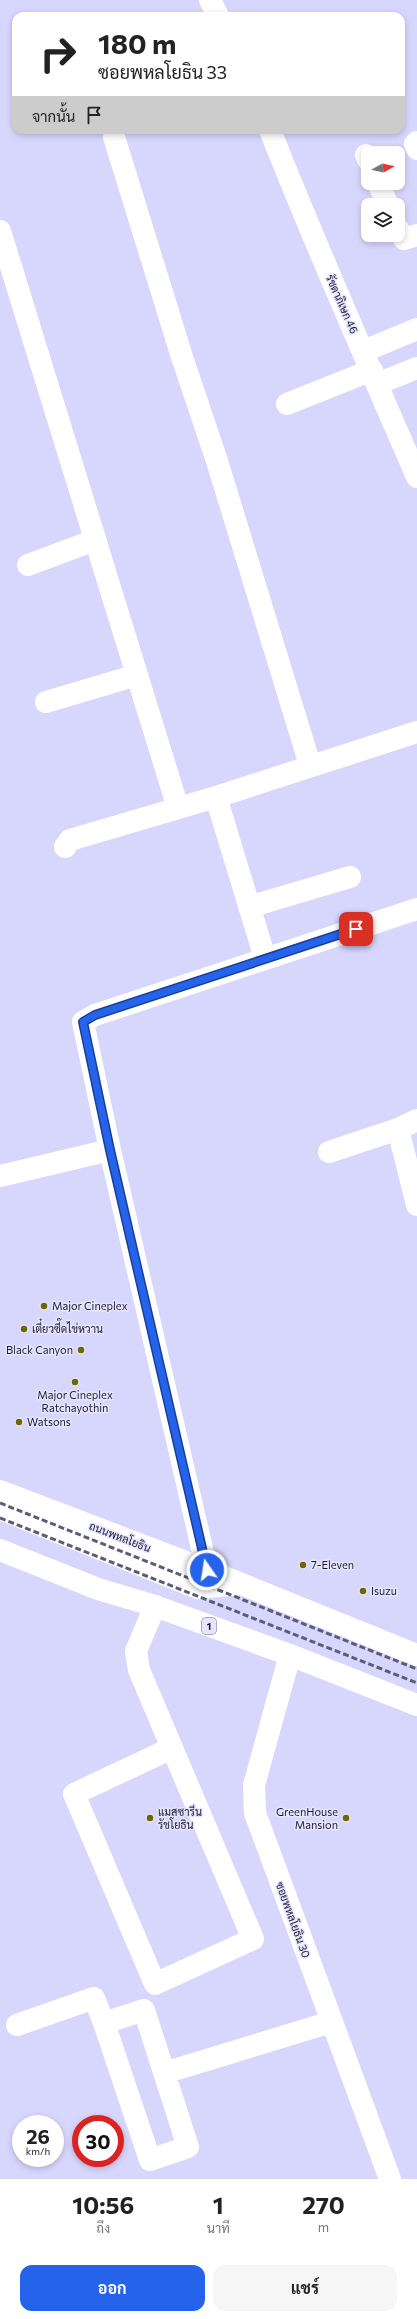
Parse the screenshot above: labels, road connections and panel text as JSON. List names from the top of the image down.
{
  "streets": {
    "street": [
      "รัชดาภิเษก 46",
      "ถนนพหลโยธิน",
      "1",
      "ซอยพหลโยธิน 30"
    ]
  },
  "crossings": [
    ["1", "ซอยพหลโยธิน 30"]
  ],
  "places": [
    "Major Cineplex",
    "เตี๋ยวซี๊ดไข่หวาน",
    "Black Canyon",
    "Major Cineplex Ratchayothin",
    "Watsons",
    "7-Eleven",
    "Isuzu",
    "แมสซารีน รัชโยธิน",
    "GreenHouse Mansion"
  ],
  "north": "right",
  "page": {
    "turn": ["180 m", "ซอยพหลโยธิน 33"],
    "then": "จากนั้น",
    "speed": "26 km/h",
    "limit": "30",
    "eta": [
      "10:56",
      "ถึง",
      "1",
      "นาที",
      "270",
      "m"
    ],
    "buttons": ["ออก", "แชร์"]
  }
}
